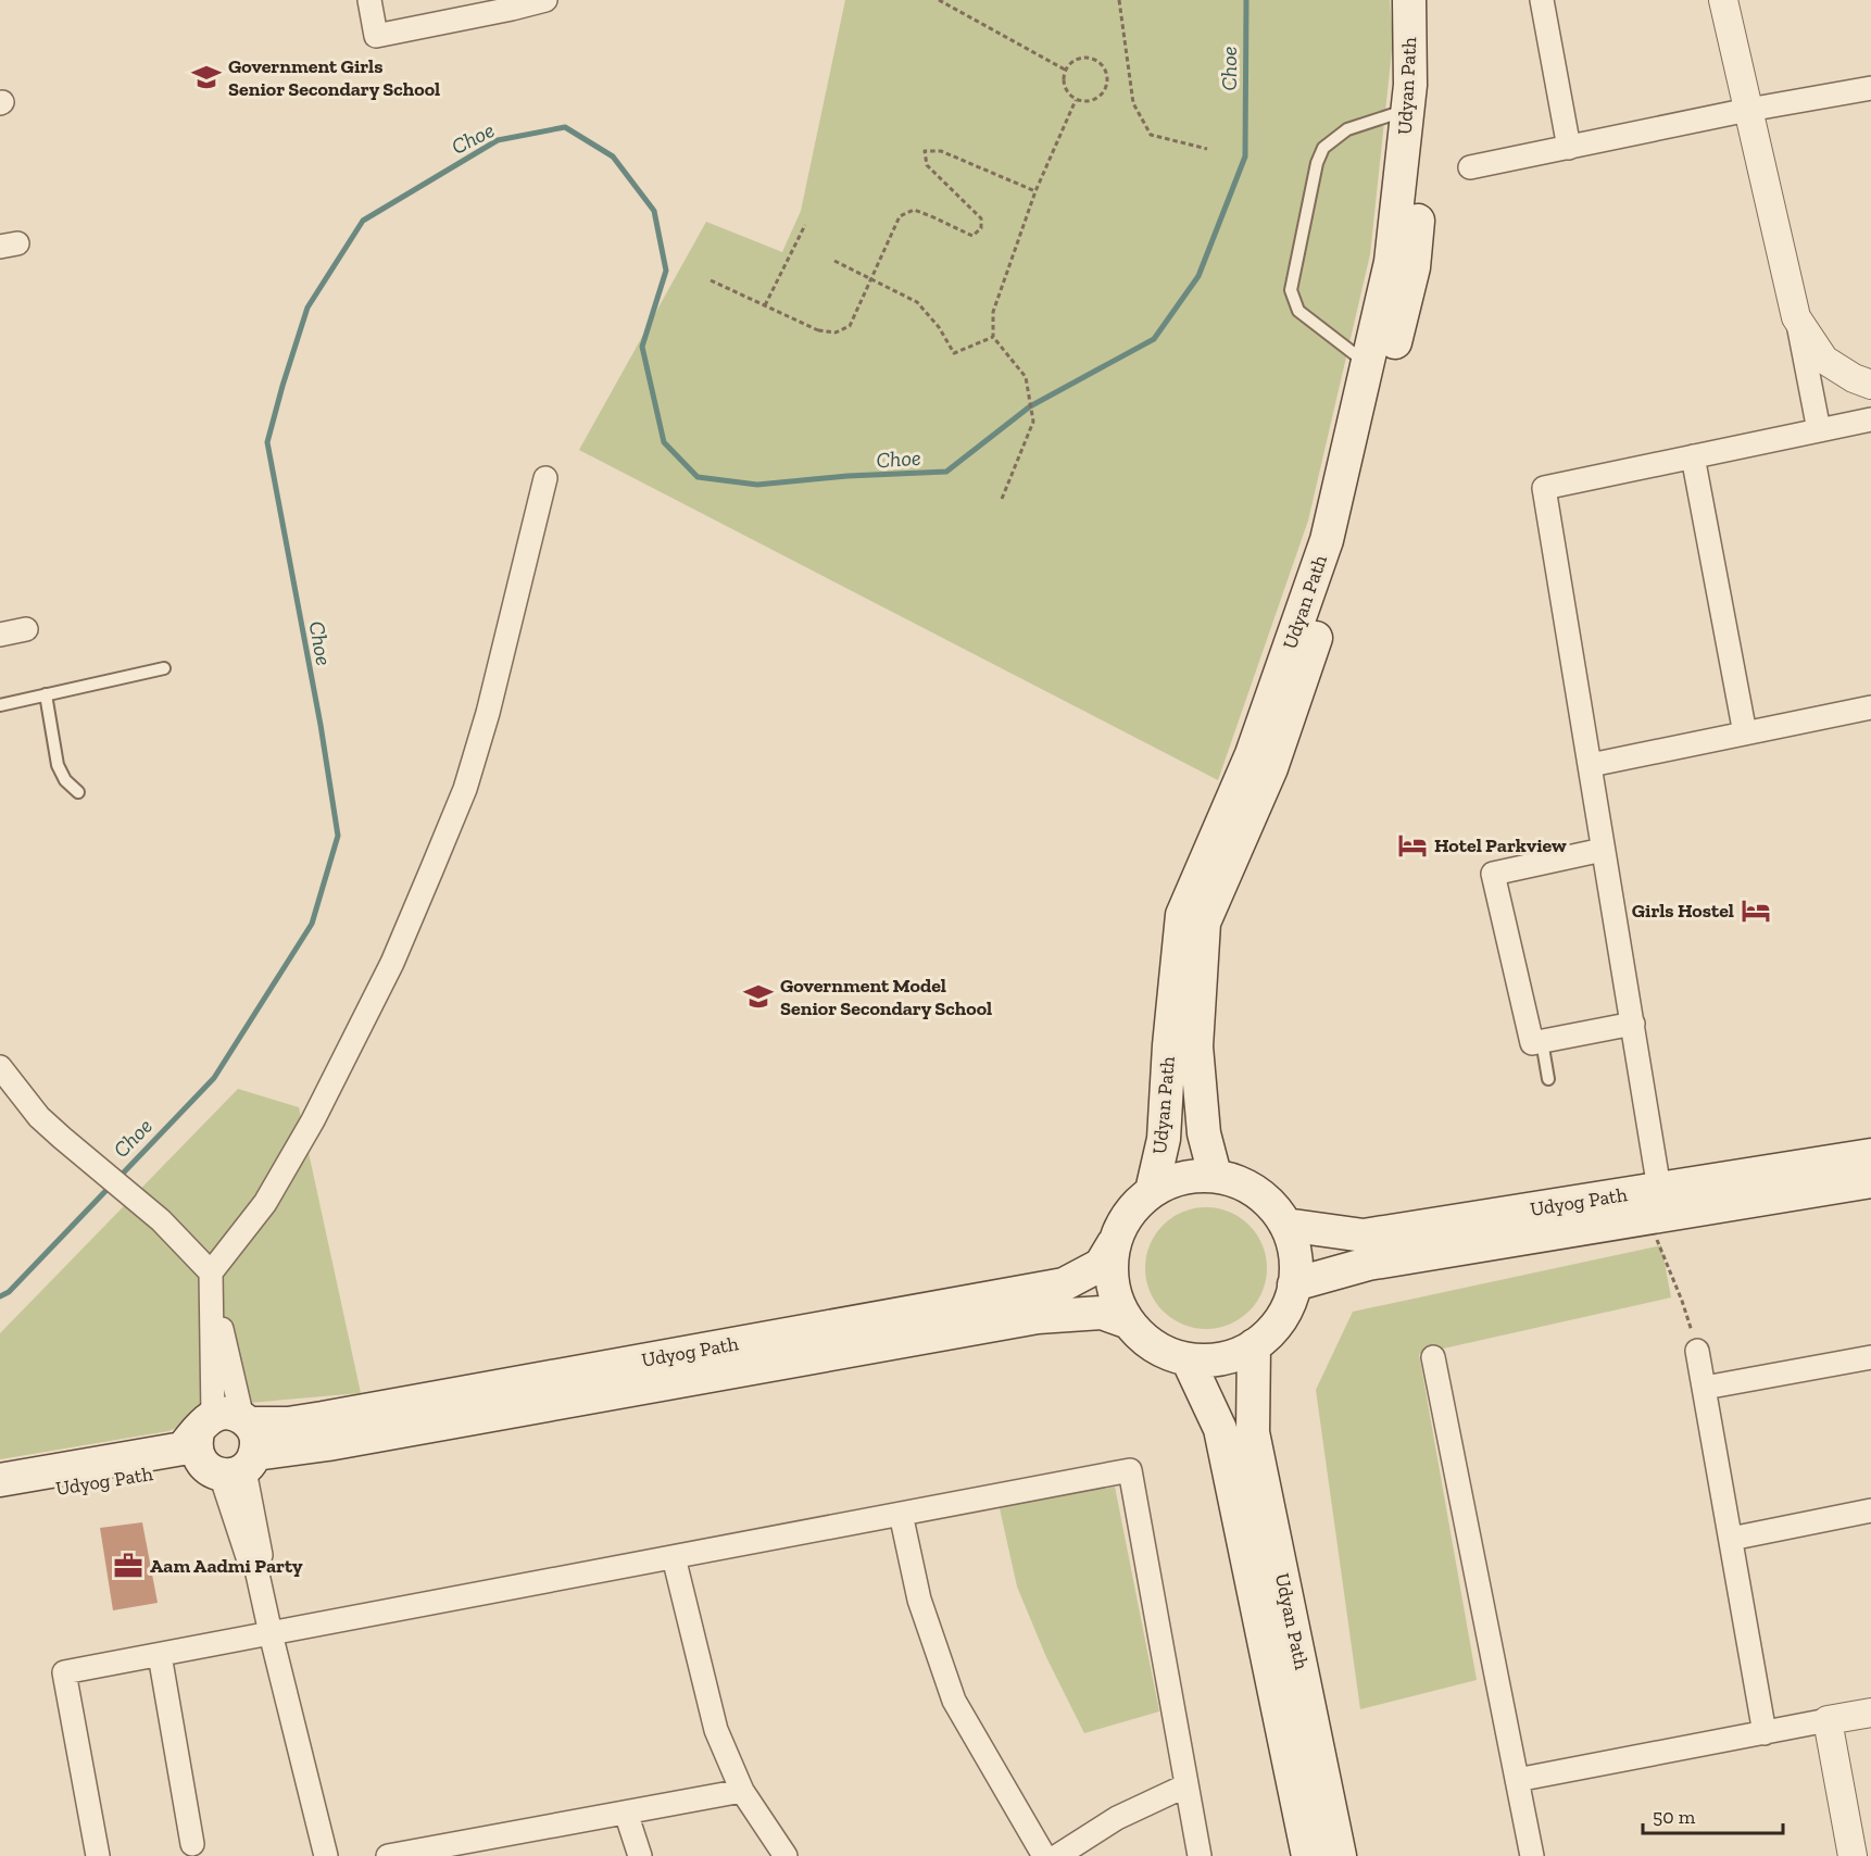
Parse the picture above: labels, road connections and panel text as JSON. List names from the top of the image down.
{
  "streets": {
    "main road": ["Udyan Path", "Udyog Path"]
  },
  "crossings": [
    ["Udyan Path", "Udyog Path"]
  ],
  "water": ["Choe"],
  "places": {
    "school or university": ["Government Girls Senior Secondary School", "Government Model Senior Secondary School"],
    "hotel": ["Hotel Parkview", "Girls Hostel"],
    "office": ["Aam Aadmi Party"]
  },
  "scale_bar": "50 m"
}
